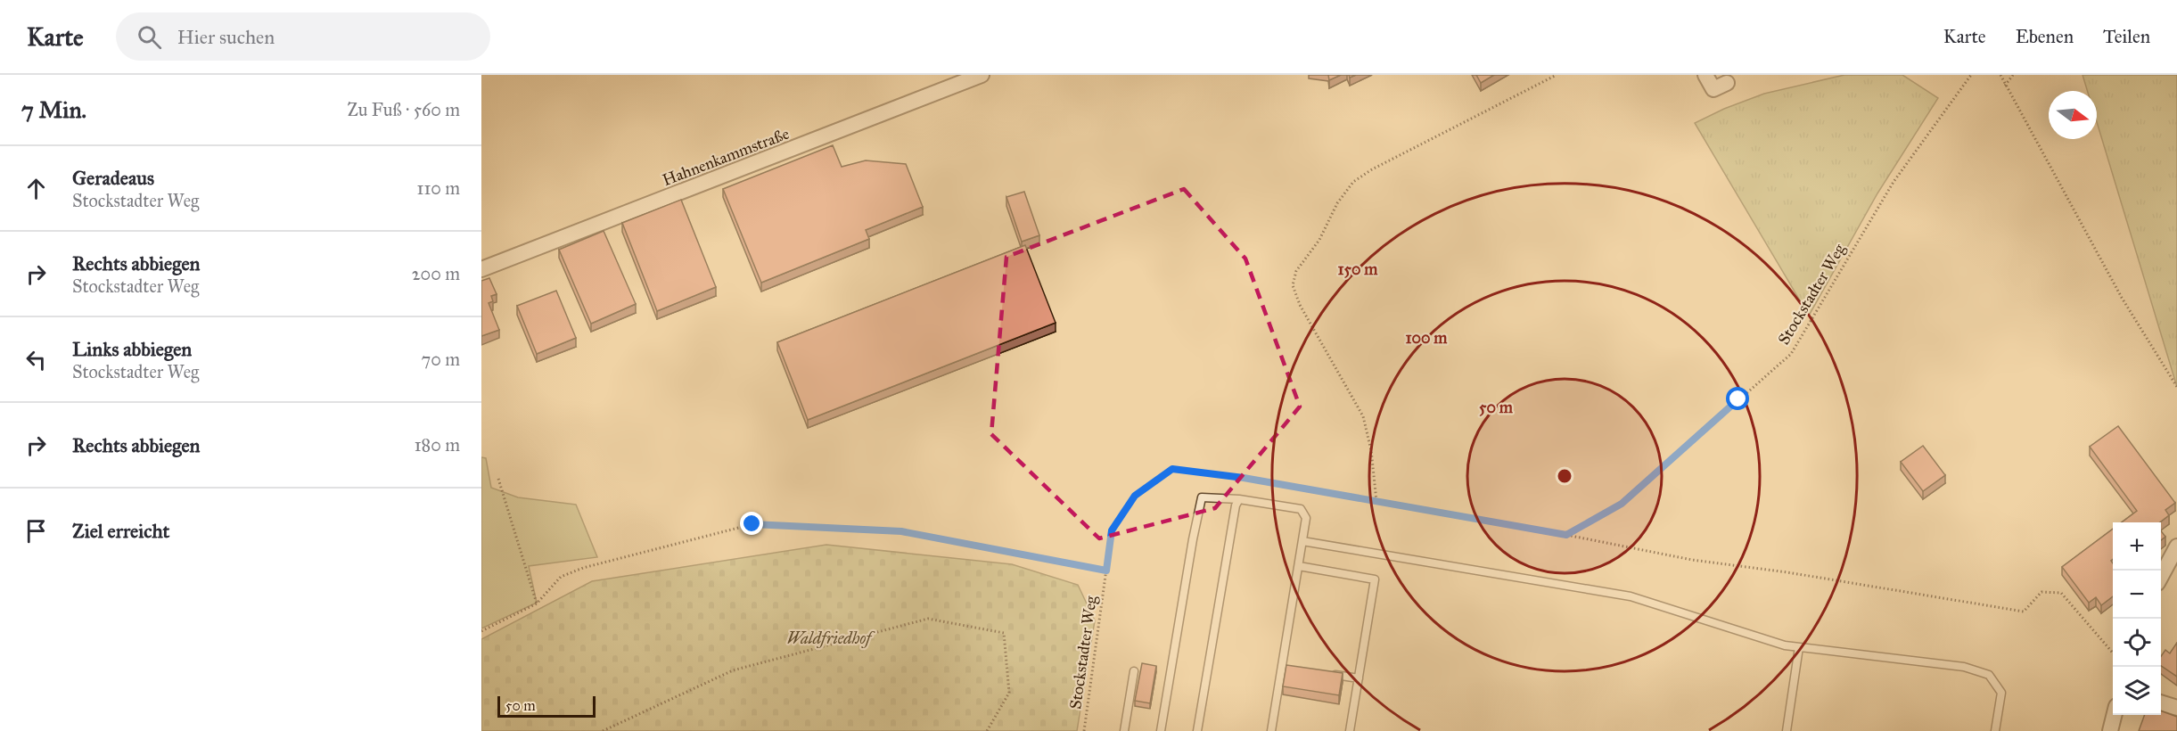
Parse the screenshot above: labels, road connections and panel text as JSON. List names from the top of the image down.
{
  "streets": {
    "street": ["Hahnenkammstraße"],
    "path": ["Stockstadter Weg"]
  },
  "parks": ["Waldfriedhof"],
  "scale_bar": "50 m",
  "north": "right",
  "page": {
    "header": "Karte",
    "search": "Hier suchen",
    "nav": ["Karte", "Ebenen", "Teilen"],
    "heading": ["7 Min.", "Zu Fuß · 560 m"],
    "list": [
      ["Geradeaus", "Stockstadter Weg", "110 m"],
      ["Rechts abbiegen", "Stockstadter Weg", "200 m"],
      ["Links abbiegen", "Stockstadter Weg", "70 m"],
      ["Rechts abbiegen", "180 m"],
      "Ziel erreicht"
    ],
    "map_buttons": ["+", "−"],
    "scale": "50 m"
  },
  "rings": ["150 m", "100 m", "50 m"]
}
